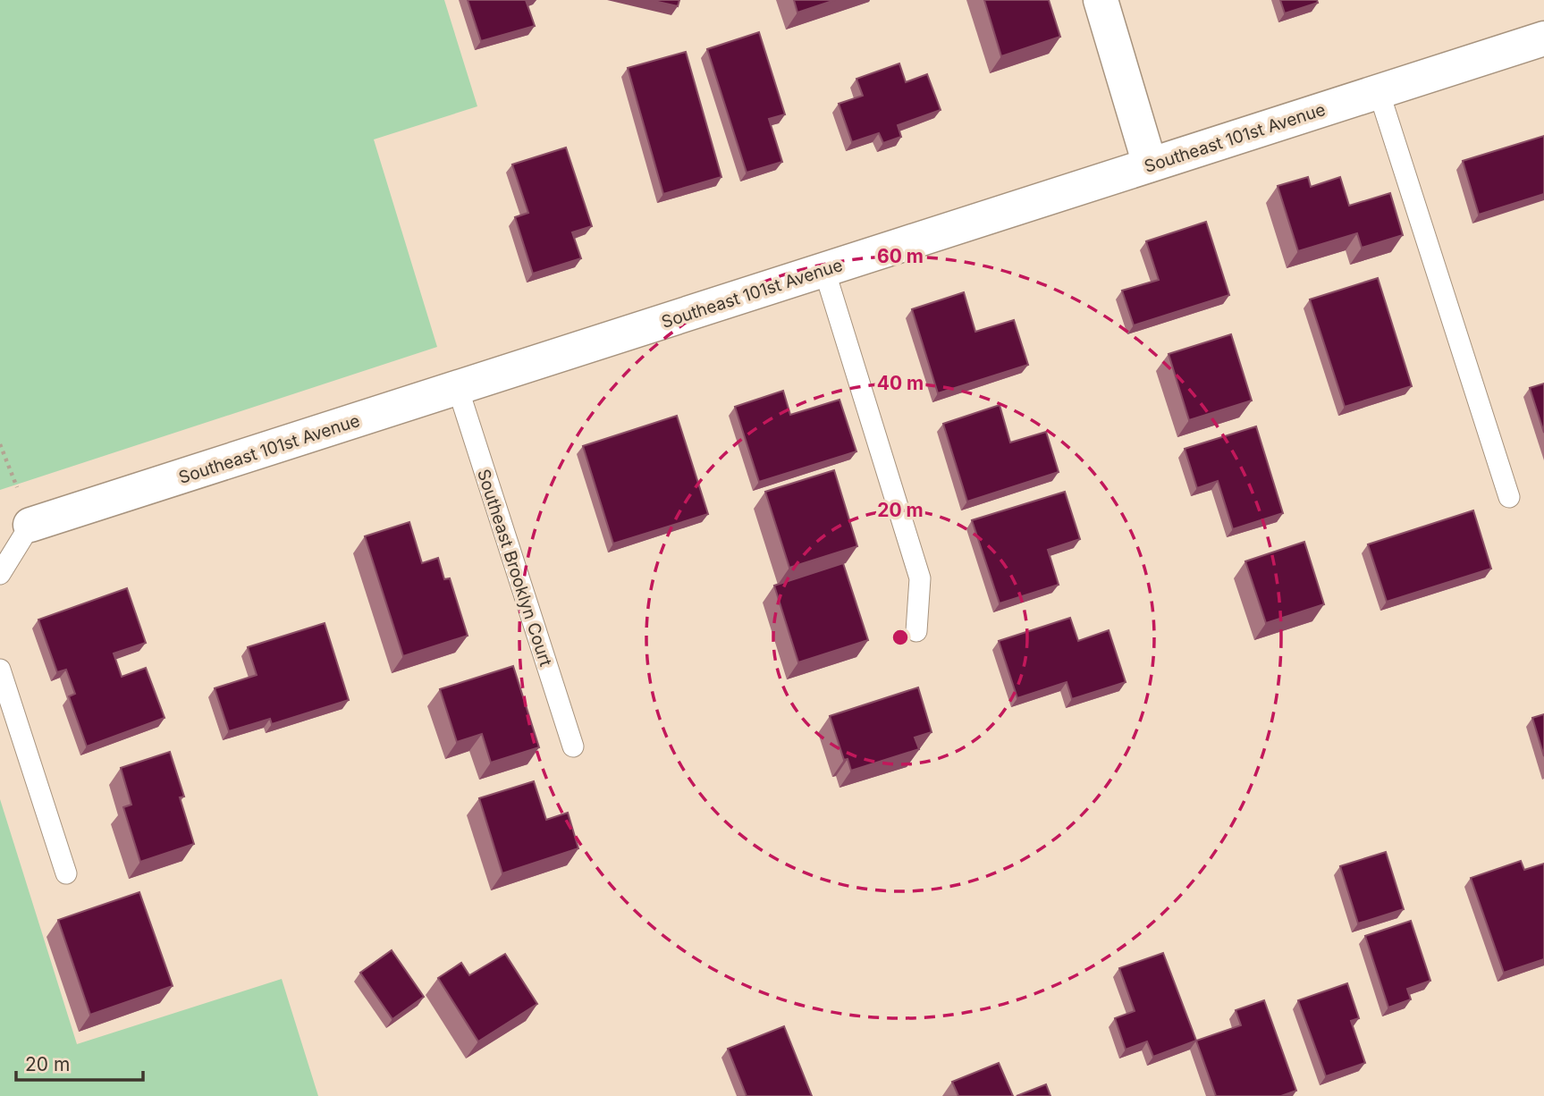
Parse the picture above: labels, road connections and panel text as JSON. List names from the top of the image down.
{
  "streets": {
    "street": ["Southeast 101st Avenue"],
    "lane": ["Southeast Brooklyn Court"]
  },
  "crossings": [
    ["Southeast 101st Avenue", "Southeast Brooklyn Court"]
  ],
  "scale_bar": "20 m",
  "rings": ["60 m", "40 m", "20 m"]
}
